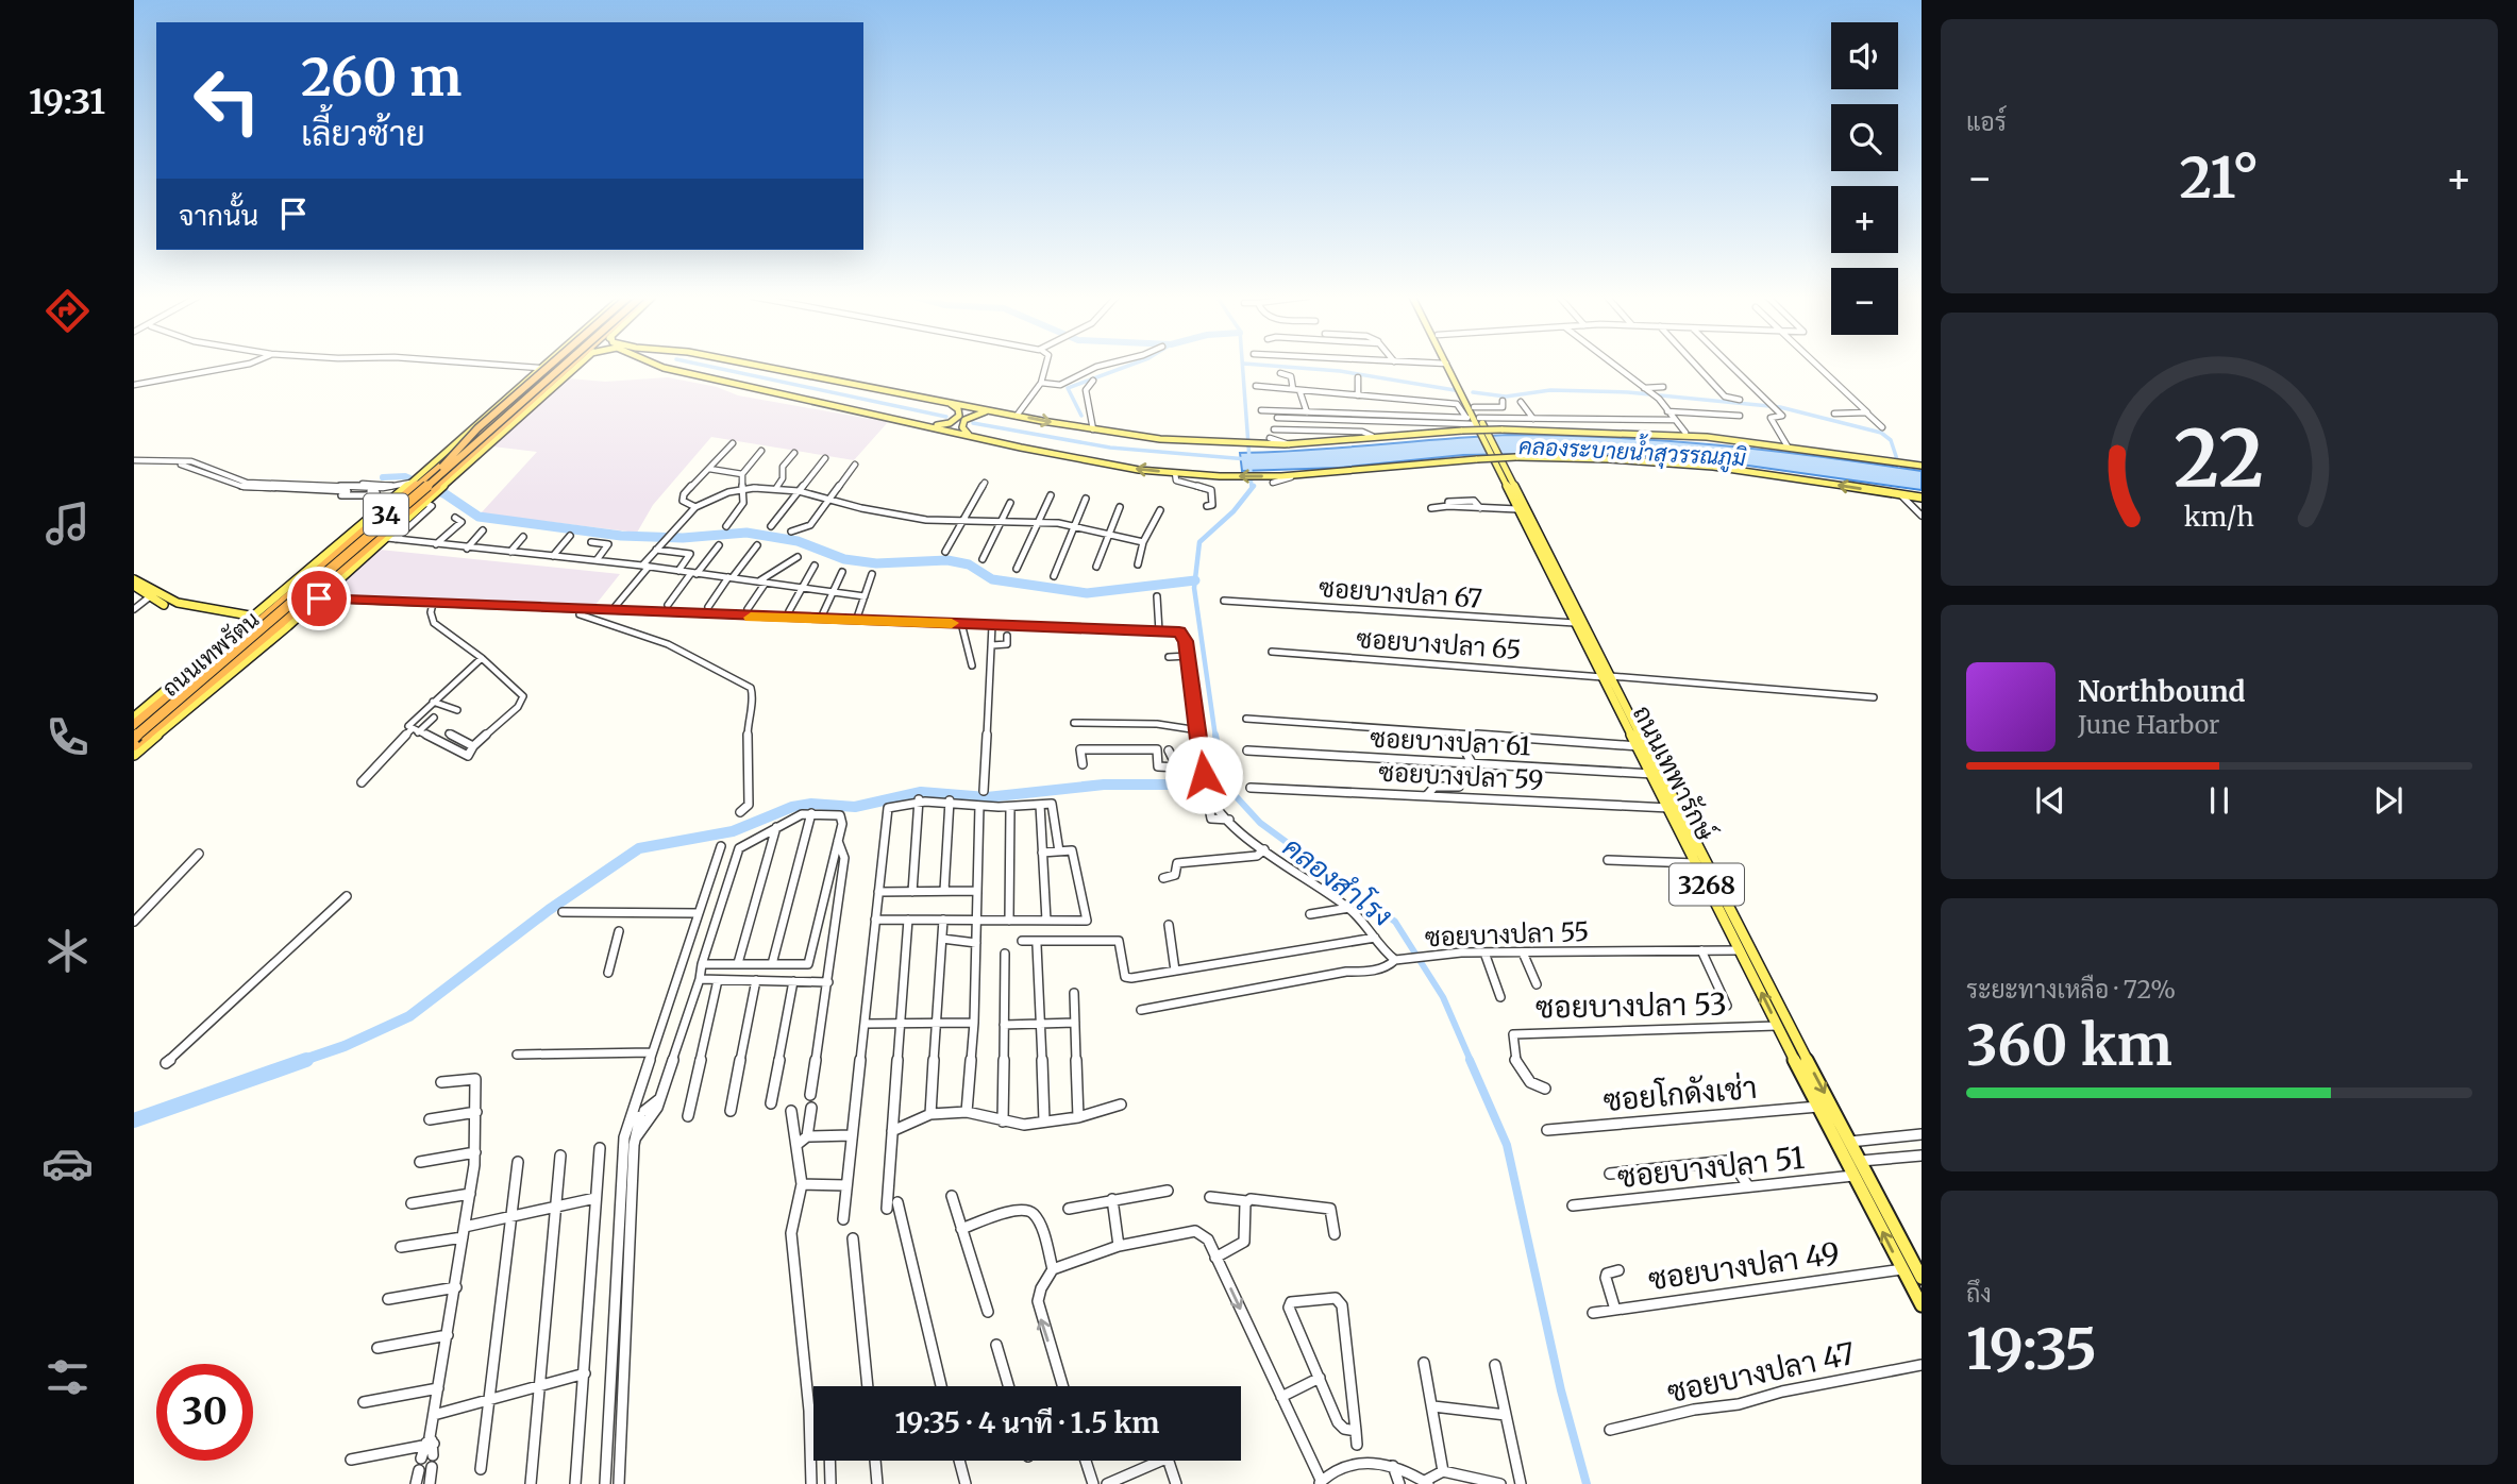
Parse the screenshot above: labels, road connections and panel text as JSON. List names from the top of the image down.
{
  "streets": {
    "highway": ["34", "ถนนเทพรัตน"],
    "main road": ["ถนนเทพารักษ์", "3268"],
    "street": [
      "ซอยบางปลา 67",
      "ซอยบางปลา 65",
      "ซอยบางปลา 61",
      "ซอยบางปลา 59",
      "ซอยบางปลา 55",
      "ซอยบางปลา 53",
      "ซอยโกดังเช่า",
      "ซอยบางปลา 51",
      "ซอยบางปลา 49",
      "ซอยบางปลา 47"
    ]
  },
  "crossings": [
    ["ซอยบางปลา 67", "ถนนเทพารักษ์"],
    ["ซอยบางปลา 65", "ถนนเทพารักษ์"],
    ["ซอยบางปลา 61", "ถนนเทพารักษ์"],
    ["ถนนเทพารักษ์", "ซอยบางปลา 59"],
    ["ถนนเทพารักษ์", "ซอยบางปลา 55"],
    ["ถนนเทพารักษ์", "ซอยบางปลา 53"],
    ["ถนนเทพารักษ์", "ซอยโกดังเช่า"],
    ["ถนนเทพารักษ์", "ซอยบางปลา 51"],
    ["ถนนเทพารักษ์", "ซอยบางปลา 49"]
  ],
  "water": ["คลองระบายน้ำสุวรรณภูมิ", "คลองสำโรง"],
  "page": {
    "tabs": "19:31",
    "tile": [
      "แอร์",
      ["ระยะทางเหลือ · 72%", "360 km"],
      ["ถึง", "19:35"]
    ],
    "map_buttons": ["+", "−"],
    "turn": ["260 m", "เลี้ยวซ้าย"],
    "heat": ["−", "21°", "+"],
    "then": "จากนั้น",
    "song": ["Northbound", "June Harbor"],
    "limit": "30",
    "trip": "19:35 · 4 นาที · 1.5 km",
    "gauge": ["22", "km/h"]
  }
}
